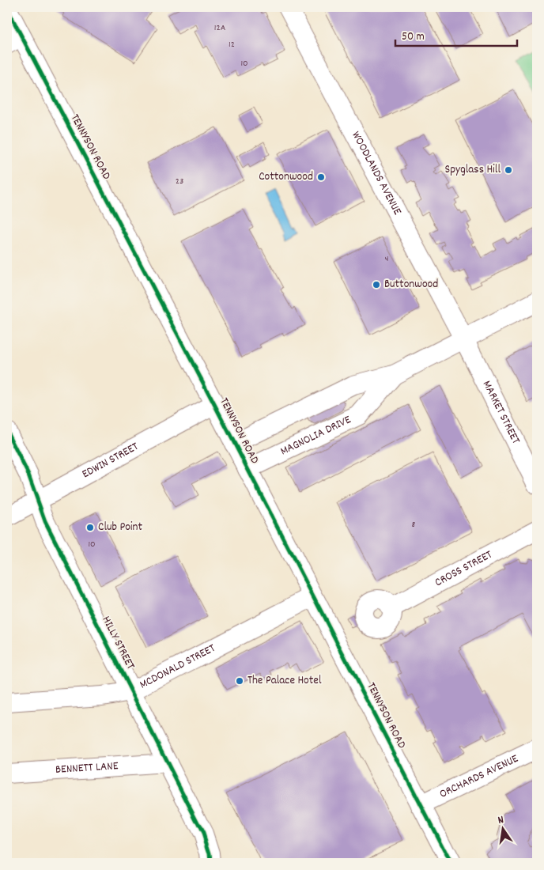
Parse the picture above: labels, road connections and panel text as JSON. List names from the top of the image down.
{
  "streets": {
    "street": [
      "TENNYSON ROAD",
      "WOODLANDS AVENUE",
      "MARKET STREET",
      "MAGNOLIA DRIVE",
      "EDWIN STREET",
      "CROSS STREET",
      "HILLY STREET",
      "MCDONALD STREET",
      "BENNETT LANE",
      "ORCHARDS AVENUE"
    ]
  },
  "crossings": [
    ["TENNYSON ROAD", "MAGNOLIA DRIVE"],
    ["TENNYSON ROAD", "EDWIN STREET"],
    ["TENNYSON ROAD", "MCDONALD STREET"],
    ["TENNYSON ROAD", "ORCHARDS AVENUE"],
    ["WOODLANDS AVENUE", "MARKET STREET"],
    ["WOODLANDS AVENUE", "MAGNOLIA DRIVE"],
    ["MARKET STREET", "MAGNOLIA DRIVE"],
    ["EDWIN STREET", "HILLY STREET"],
    ["HILLY STREET", "MCDONALD STREET"],
    ["HILLY STREET", "BENNETT LANE"]
  ],
  "places": [
    "Spyglass Hill",
    "Cottonwood",
    "Buttonwood",
    "Club Point",
    "The Palace Hotel"
  ],
  "house_numbers": [
    "12A",
    "12",
    "10",
    "23",
    "4",
    "8",
    "10"
  ],
  "scale_bar": "50 m",
  "north": "top"
}
